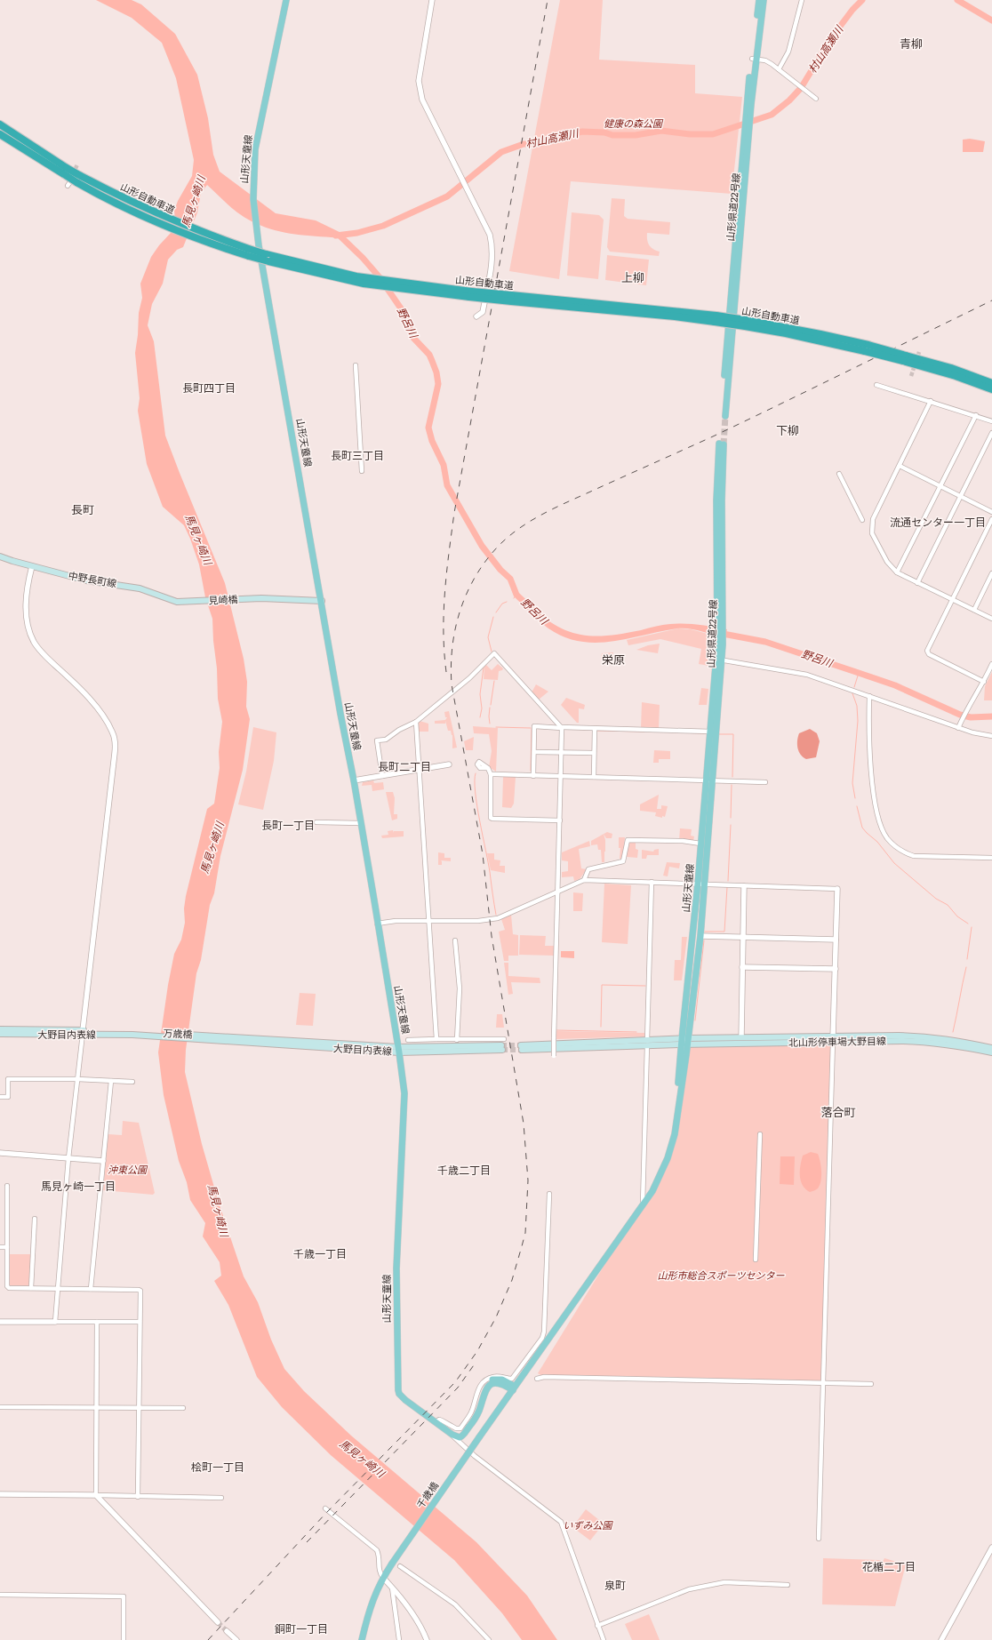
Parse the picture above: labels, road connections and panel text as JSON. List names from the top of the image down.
{
  "streets": {
    "highway": ["山形自動車道"],
    "main road": [
      "山形天童線",
      "山形県道22号線",
      "中野長町線",
      "見崎橋",
      "万歳橋",
      "大野目内表線",
      "北山形停車場大野目線",
      "千歳橋"
    ]
  },
  "crossings": [
    ["山形天童線", "山形県道22号線"],
    ["山形天童線", "見崎橋"],
    ["山形天童線", "大野目内表線"],
    ["山形天童線", "北山形停車場大野目線"],
    ["山形天童線", "千歳橋"],
    ["中野長町線", "見崎橋"],
    ["万歳橋", "大野目内表線"]
  ],
  "districts": [
    "青柳",
    "上柳",
    "長町四丁目",
    "下柳",
    "長町三丁目",
    "長町",
    "流通センター一丁目",
    "栄原",
    "長町二丁目",
    "長町一丁目",
    "落合町",
    "千歳二丁目",
    "馬見ヶ崎一丁目",
    "千歳一丁目",
    "桧町一丁目",
    "花楯二丁目",
    "泉町",
    "銅町一丁目"
  ],
  "water": ["村山高瀬川", "馬見ヶ崎川", "野呂川"],
  "parks": [
    "健康の森公園",
    "沖東公園",
    "山形市総合スポーツセンター",
    "いずみ公園"
  ]
}
